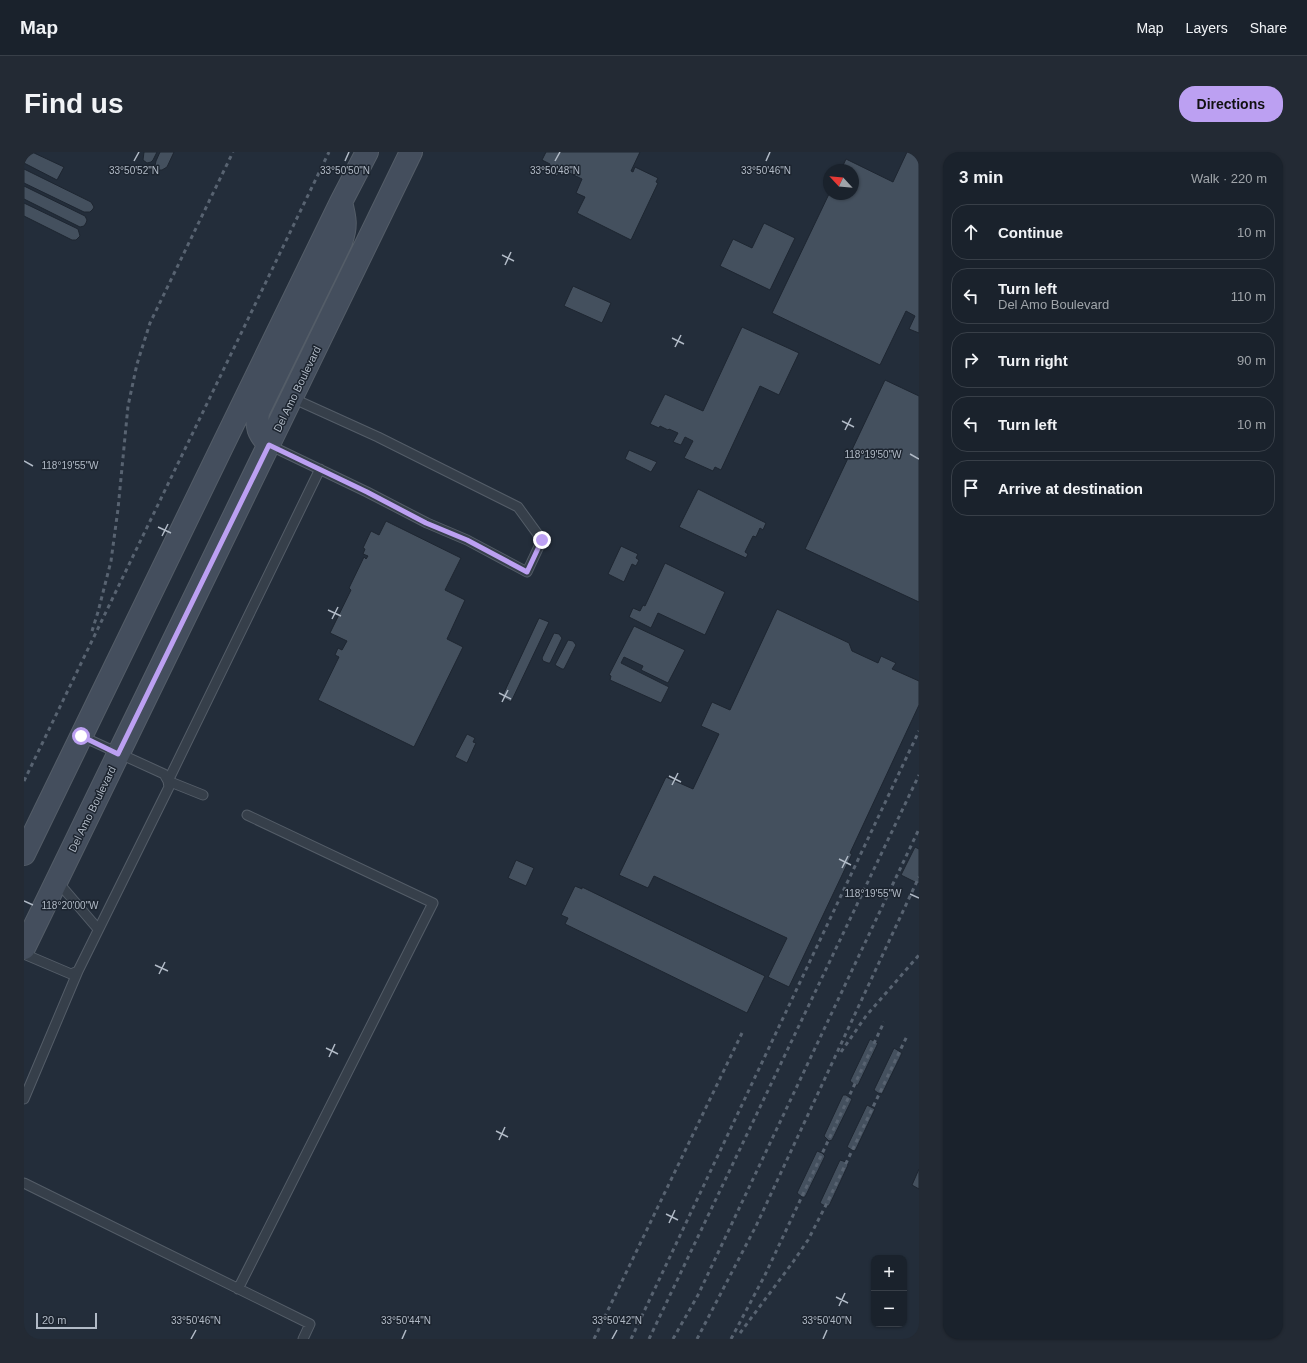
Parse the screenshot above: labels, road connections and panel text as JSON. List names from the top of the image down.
{
  "streets": {
    "main road": ["Del Amo Boulevard"]
  },
  "scale_bar": "20 m",
  "north": "top left",
  "page": {
    "header": "Map",
    "nav": ["Map", "Layers", "Share"],
    "buttons": "Directions",
    "title": "Find us",
    "heading": ["3 min", "Walk · 220 m"],
    "list": [
      ["Continue", "10 m"],
      ["Turn left", "Del Amo Boulevard", "110 m"],
      ["Turn right", "90 m"],
      ["Turn left", "10 m"],
      "Arrive at destination"
    ],
    "map_buttons": ["+", "−"],
    "scale": "20 m"
  },
  "coordinates": [
    "33°50'52\"N",
    "33°50'50\"N",
    "33°50'48\"N",
    "33°50'46\"N",
    "118°19'50\"W",
    "118°19'55\"W",
    "118°20'00\"W",
    "33°50'44\"N",
    "33°50'42\"N",
    "33°50'40\"N"
  ]
}
